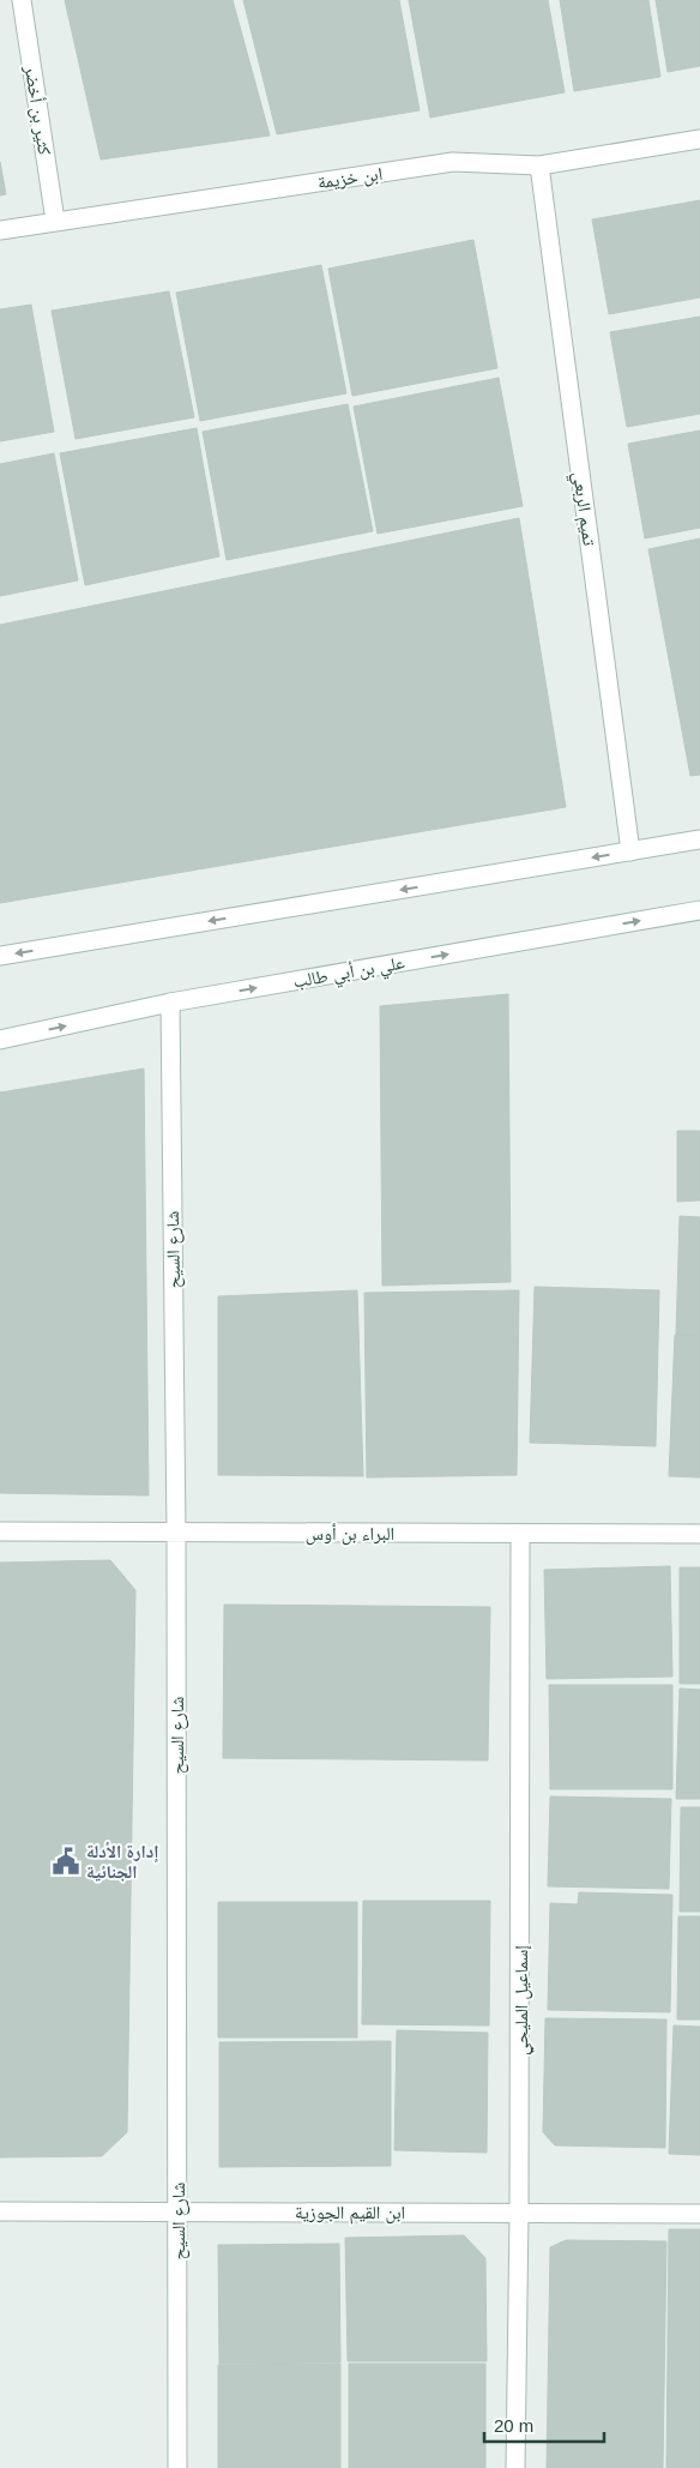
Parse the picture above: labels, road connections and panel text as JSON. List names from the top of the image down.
{
  "streets": {
    "street": [
      "كثير بن أخضر",
      "ابن خزيمة",
      "تميم الربعي",
      "علي بن أبي طالب",
      "شارع السيح",
      "البراء بن أوس",
      "إسماعيل المليحي",
      "ابن القيم الجوزية"
    ]
  },
  "crossings": [
    ["كثير بن أخضر", "ابن خزيمة"],
    ["ابن خزيمة", "تميم الربعي"],
    ["علي بن أبي طالب", "شارع السيح"],
    ["شارع السيح", "البراء بن أوس"],
    ["شارع السيح", "ابن القيم الجوزية"],
    ["البراء بن أوس", "إسماعيل المليحي"],
    ["إسماعيل المليحي", "ابن القيم الجوزية"]
  ],
  "places": {
    "public building": ["إدارة الأدلة الجنائية"]
  },
  "scale_bar": "20 m"
}
